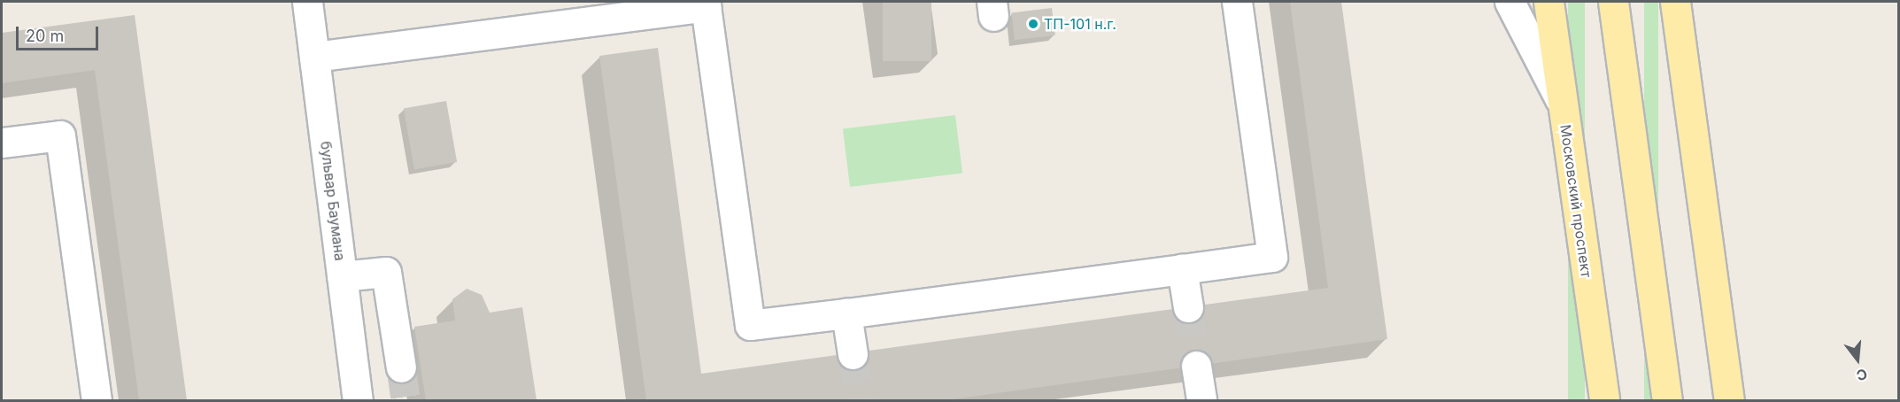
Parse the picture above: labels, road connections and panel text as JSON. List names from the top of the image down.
{
  "streets": {
    "main road": ["Московский проспект"],
    "street": ["бульвар Баумана"]
  },
  "places": ["ТП-101 н.г."],
  "scale_bar": "20 m",
  "north": "bottom"
}
